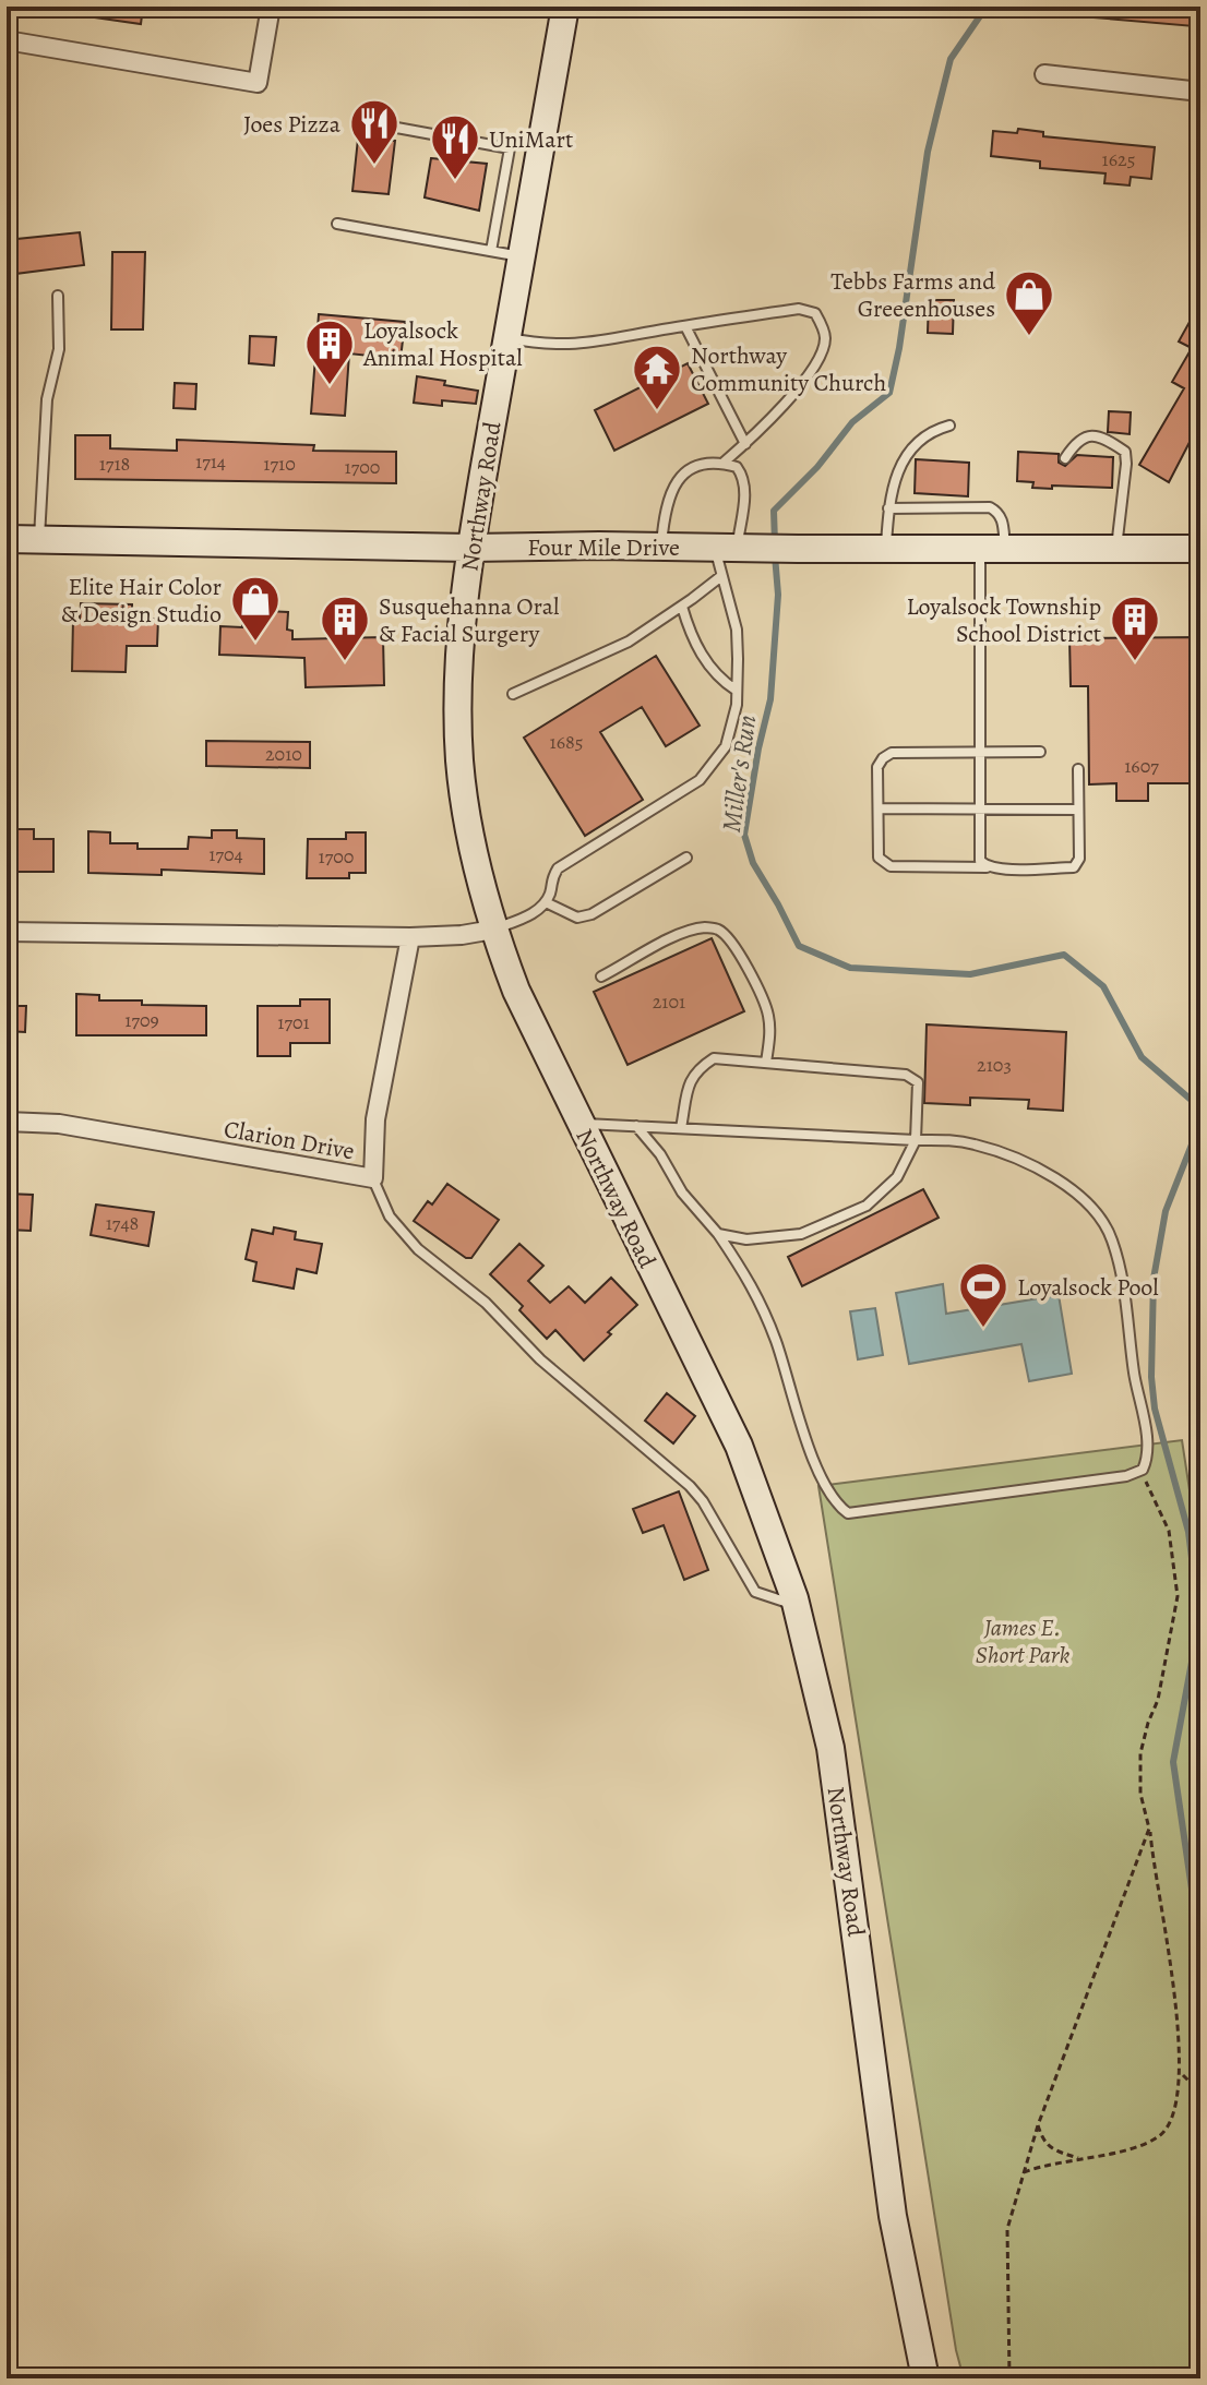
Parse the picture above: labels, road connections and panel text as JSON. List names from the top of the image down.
{
  "streets": {
    "street": ["Northway Road", "Four Mile Drive", "Clarion Drive"]
  },
  "crossings": [
    ["Northway Road", "Four Mile Drive"]
  ],
  "water": ["Miller's Run"],
  "parks": ["James E. Short Park"],
  "places": {
    "restaurant": ["Joes Pizza", "UniMart"],
    "shop": ["Tebbs Farms and Greeenhouses", "Elite Hair Color & Design Studio"],
    "building": ["Loyalsock Animal Hospital", "Susquehanna Oral & Facial Surgery", "Loyalsock Township School District"],
    "temple": ["Northway Community Church"],
    "sports": ["Loyalsock Pool"]
  },
  "house_numbers": [
    "1625",
    "1714",
    "1718",
    "1710",
    "1700",
    "1685",
    "2010",
    "1607",
    "1704",
    "1700",
    "2101",
    "1709",
    "1701",
    "2103",
    "1748"
  ]
}
